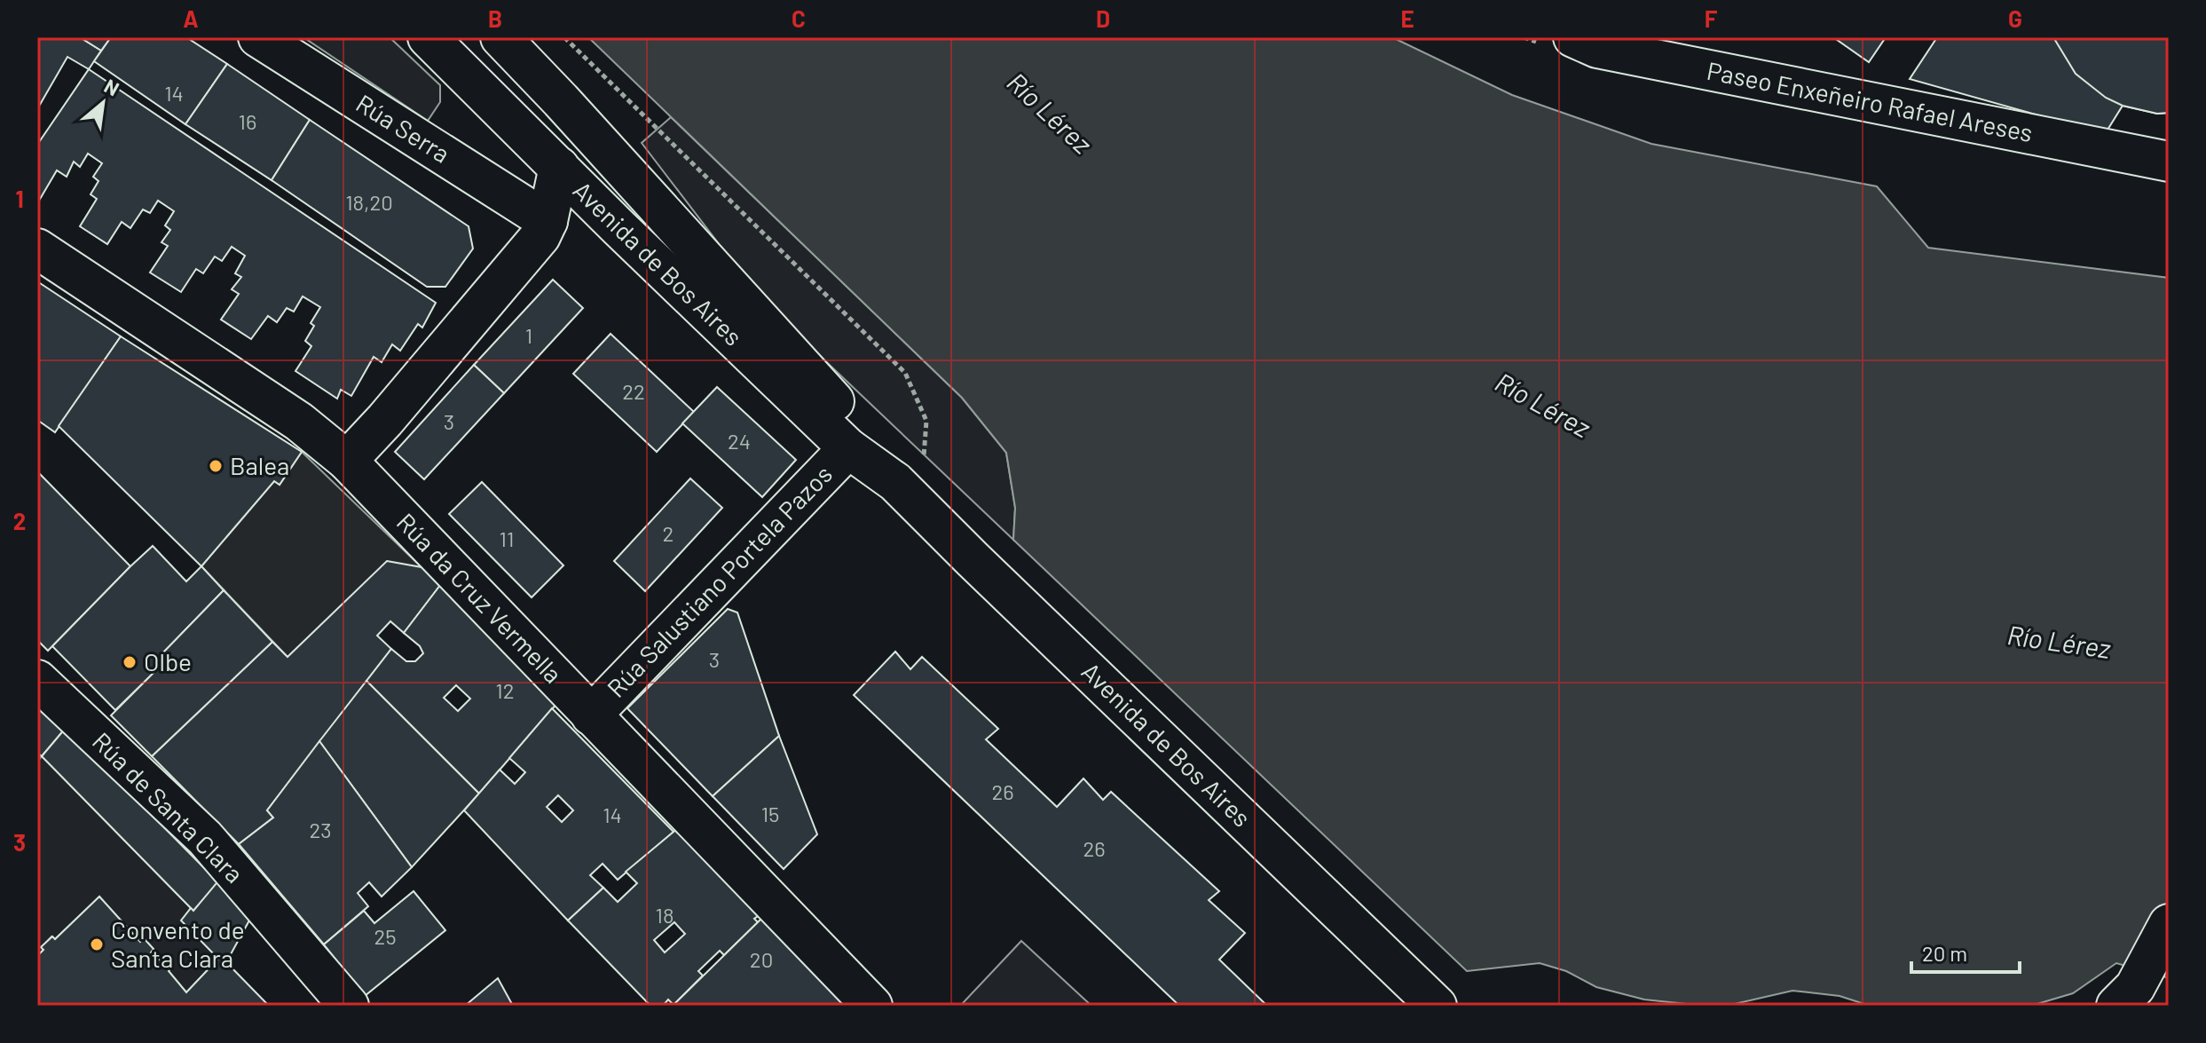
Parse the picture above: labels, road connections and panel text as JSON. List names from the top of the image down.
{
  "streets": {
    "street": [
      "Paseo Enxeñeiro Rafael Areses",
      "Rúa Serra",
      "Avenida de Bos Aires",
      "Rúa Salustiano Portela Pazos",
      "Rúa da Cruz Vermella",
      "Rúa de Santa Clara"
    ]
  },
  "crossings": [
    ["Avenida de Bos Aires", "Rúa Salustiano Portela Pazos"],
    ["Rúa Salustiano Portela Pazos", "Rúa da Cruz Vermella"]
  ],
  "water": ["Río Lérez"],
  "places": ["Balea", "Olbe", "Convento de Santa Clara"],
  "house_numbers": [
    "14",
    "16",
    "18,20",
    "1",
    "22",
    "3",
    "24",
    "2",
    "11",
    "3",
    "12",
    "26",
    "15",
    "14",
    "23",
    "26",
    "18",
    "25",
    "20"
  ],
  "scale_bar": "20 m",
  "north": "top right",
  "grid": {
    "columns": [
      "A",
      "B",
      "C",
      "D",
      "E",
      "F",
      "G"
    ],
    "rows": ["1", "2", "3"]
  }
}
